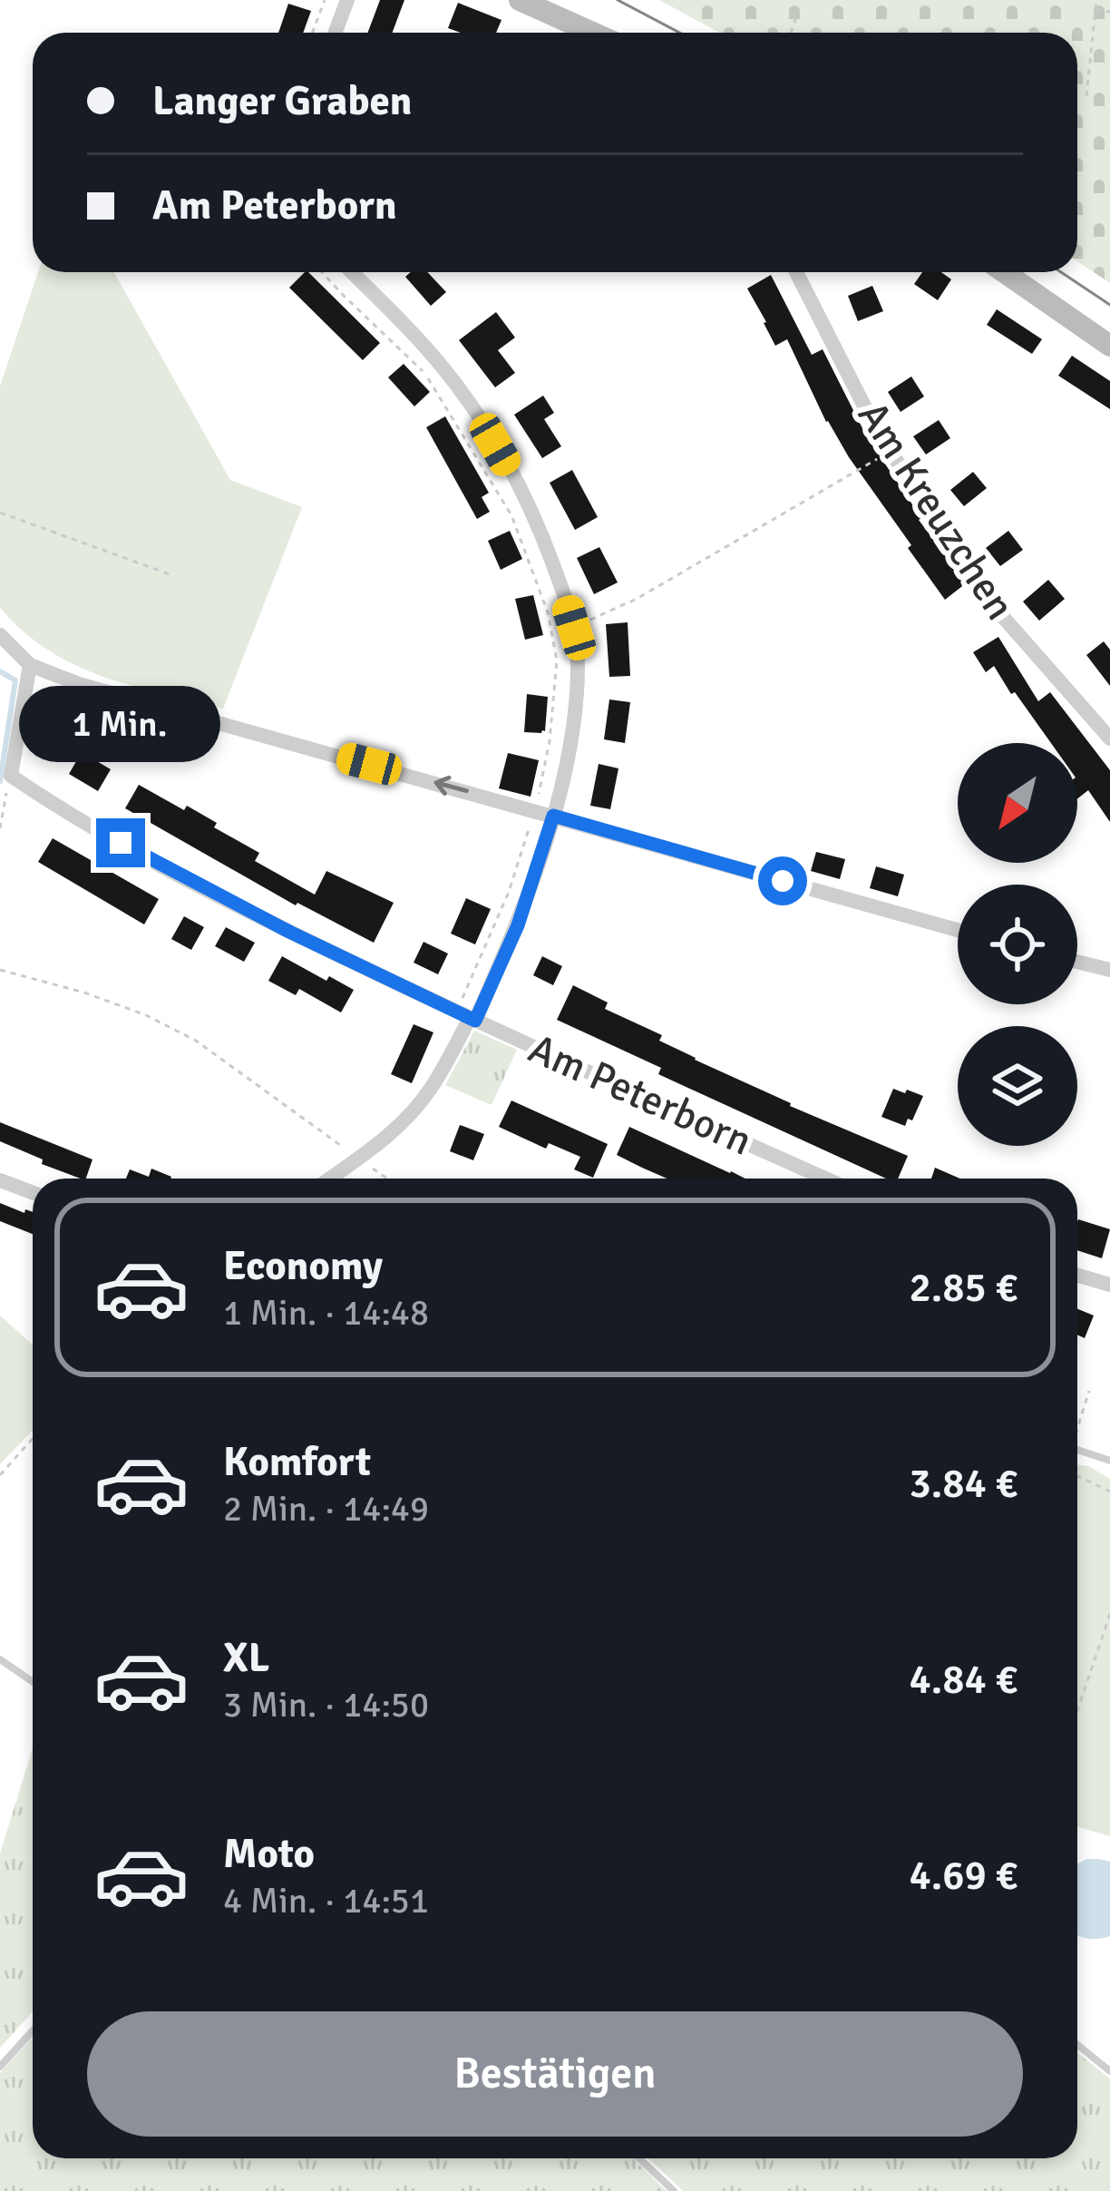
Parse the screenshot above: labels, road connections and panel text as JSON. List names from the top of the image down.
{
  "streets": {
    "street": ["Am Kreuzchen", "Am Peterborn"]
  },
  "north": "bottom left",
  "page": {
    "banner": ["Langer Graben", "Am Peterborn"],
    "bubble": "1 Min.",
    "list": [
      {
        "name": "Economy",
        "note": "1 Min. · 14:48",
        "value": "2.85 €"
      },
      {
        "name": "Komfort",
        "note": "2 Min. · 14:49",
        "value": "3.84 €"
      },
      {
        "name": "XL",
        "note": "3 Min. · 14:50",
        "value": "4.84 €"
      },
      {
        "name": "Moto",
        "note": "4 Min. · 14:51",
        "value": "4.69 €"
      }
    ],
    "buttons": "Bestätigen"
  }
}
